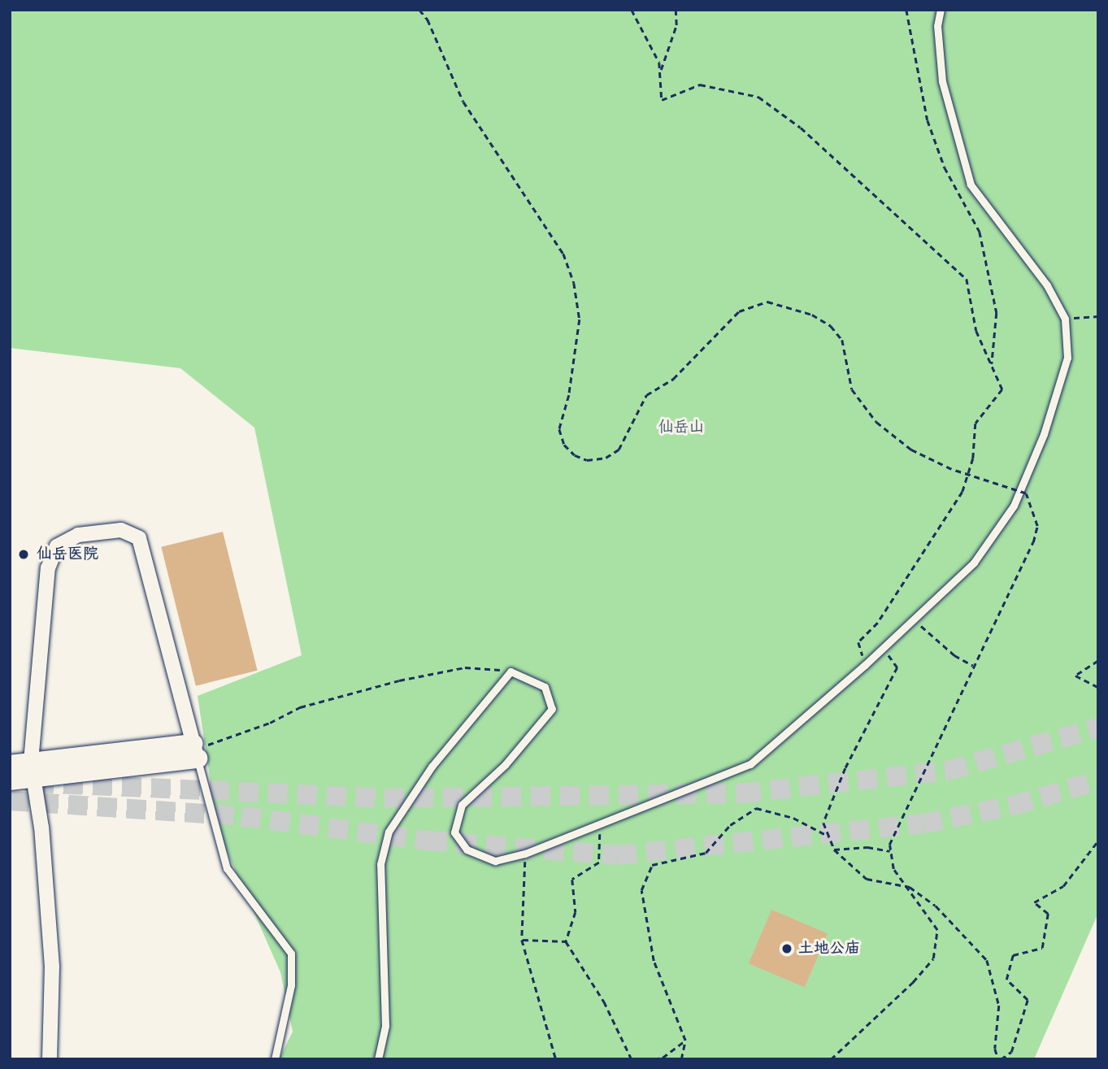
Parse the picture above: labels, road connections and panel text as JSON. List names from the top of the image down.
{
  "parks": ["仙岳山"],
  "places": ["仙岳医院", "土地公庙"]
}
